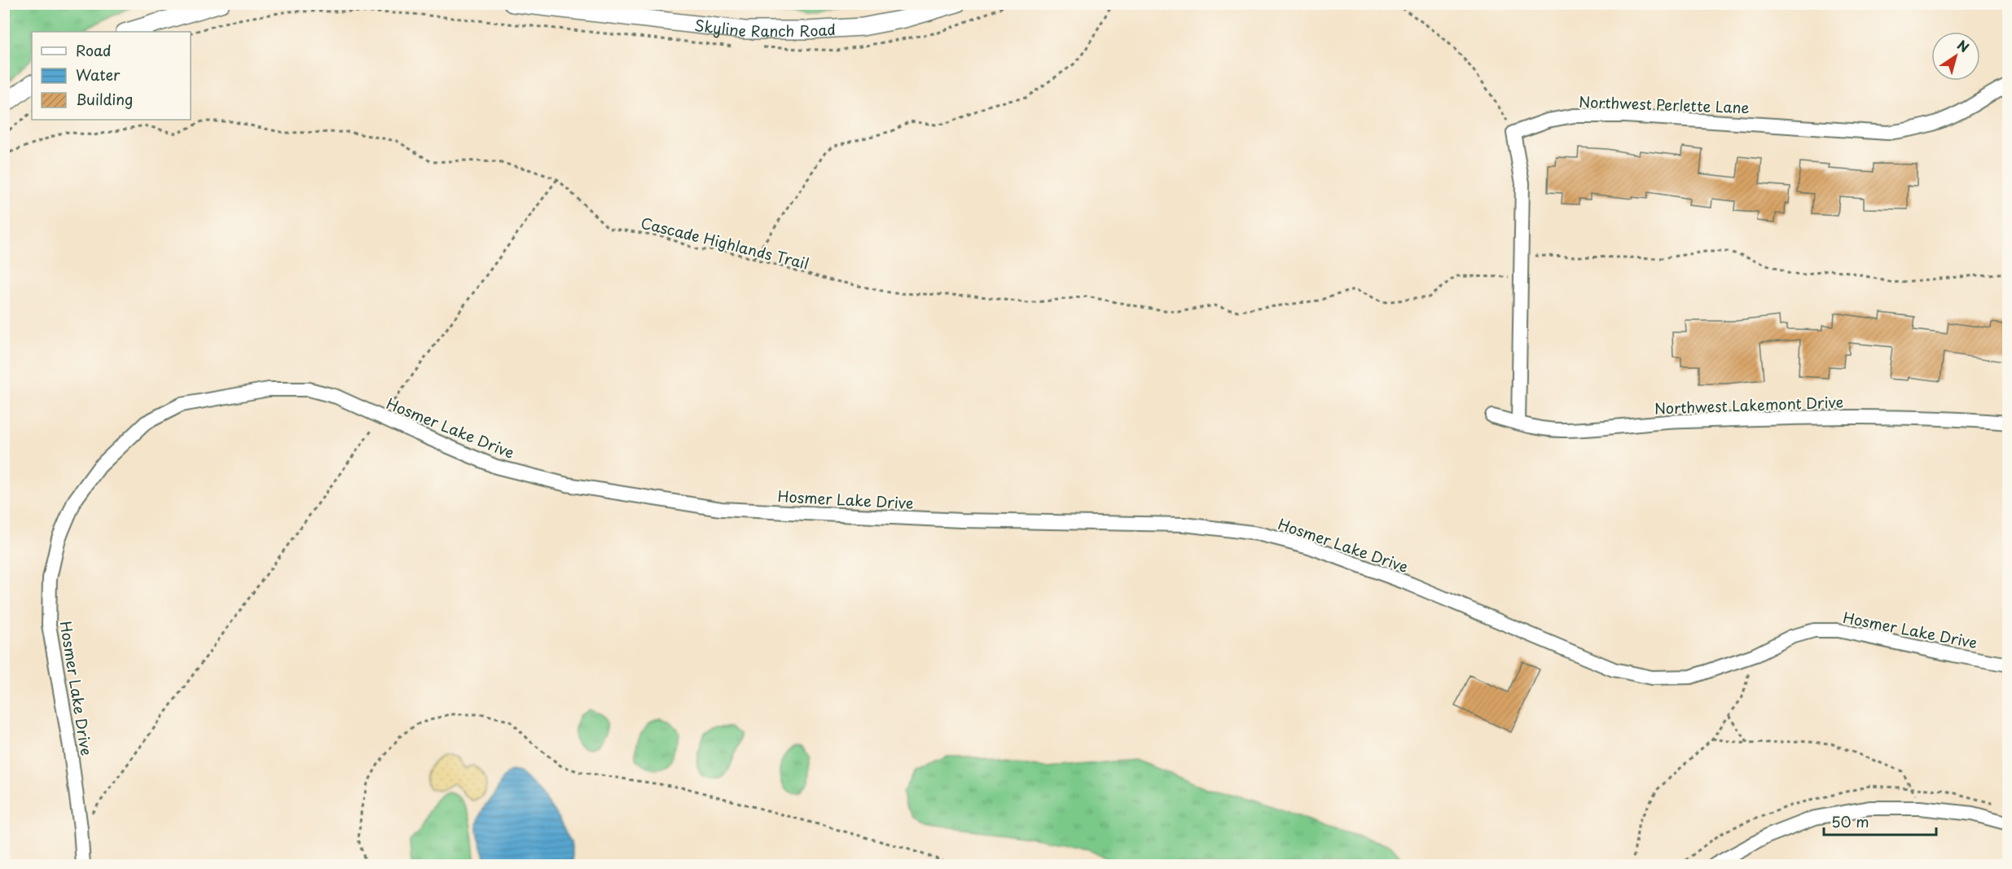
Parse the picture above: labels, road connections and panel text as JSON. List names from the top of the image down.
{
  "streets": {
    "street": [
      "Skyline Ranch Road",
      "Northwest Perlette Lane",
      "Northwest Lakemont Drive",
      "Hosmer Lake Drive"
    ],
    "path": ["Cascade Highlands Trail"]
  },
  "legend": ["Road", "Water", "Building"],
  "scale_bar": "50 m",
  "north": "top right"
}
